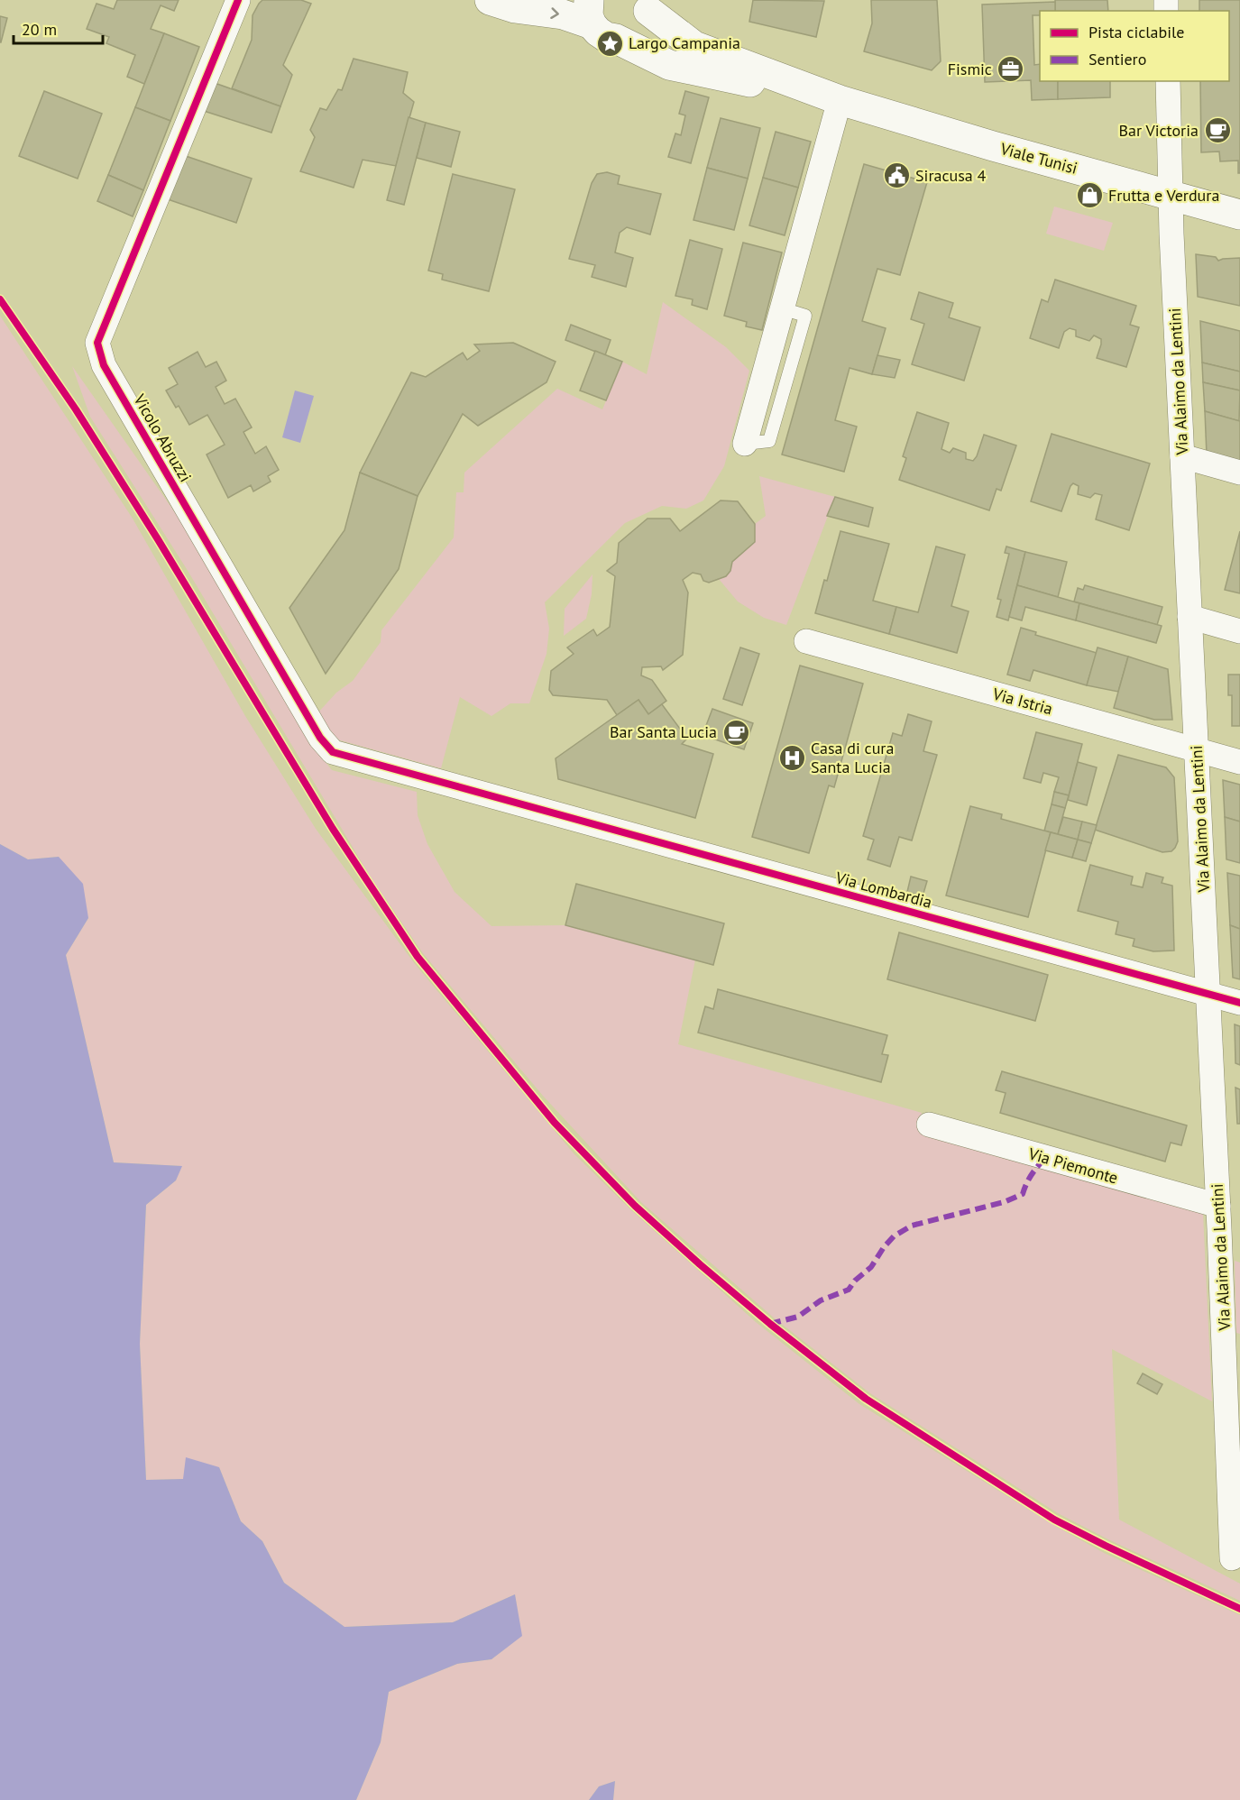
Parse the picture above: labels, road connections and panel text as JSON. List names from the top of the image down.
{
  "streets": {
    "street": [
      "Viale Tunisi",
      "Via Alaimo da Lentini",
      "Vicolo Abruzzi",
      "Via Istria",
      "Via Lombardia",
      "Via Piemonte"
    ]
  },
  "crossings": [
    ["Viale Tunisi", "Via Alaimo da Lentini"],
    ["Via Alaimo da Lentini", "Via Istria"],
    ["Via Alaimo da Lentini", "Via Lombardia"],
    ["Via Alaimo da Lentini", "Via Piemonte"],
    ["Vicolo Abruzzi", "Via Lombardia"]
  ],
  "places": {
    "place": ["Largo Campania"],
    "office": ["Fismic"],
    "cafe": ["Bar Victoria", "Bar Santa Lucia"],
    "public building": ["Siracusa 4"],
    "shop": ["Frutta e Verdura"],
    "hospital": ["Casa di cura Santa Lucia"]
  },
  "legend": ["Pista ciclabile", "Sentiero"],
  "scale_bar": "20 m"
}
